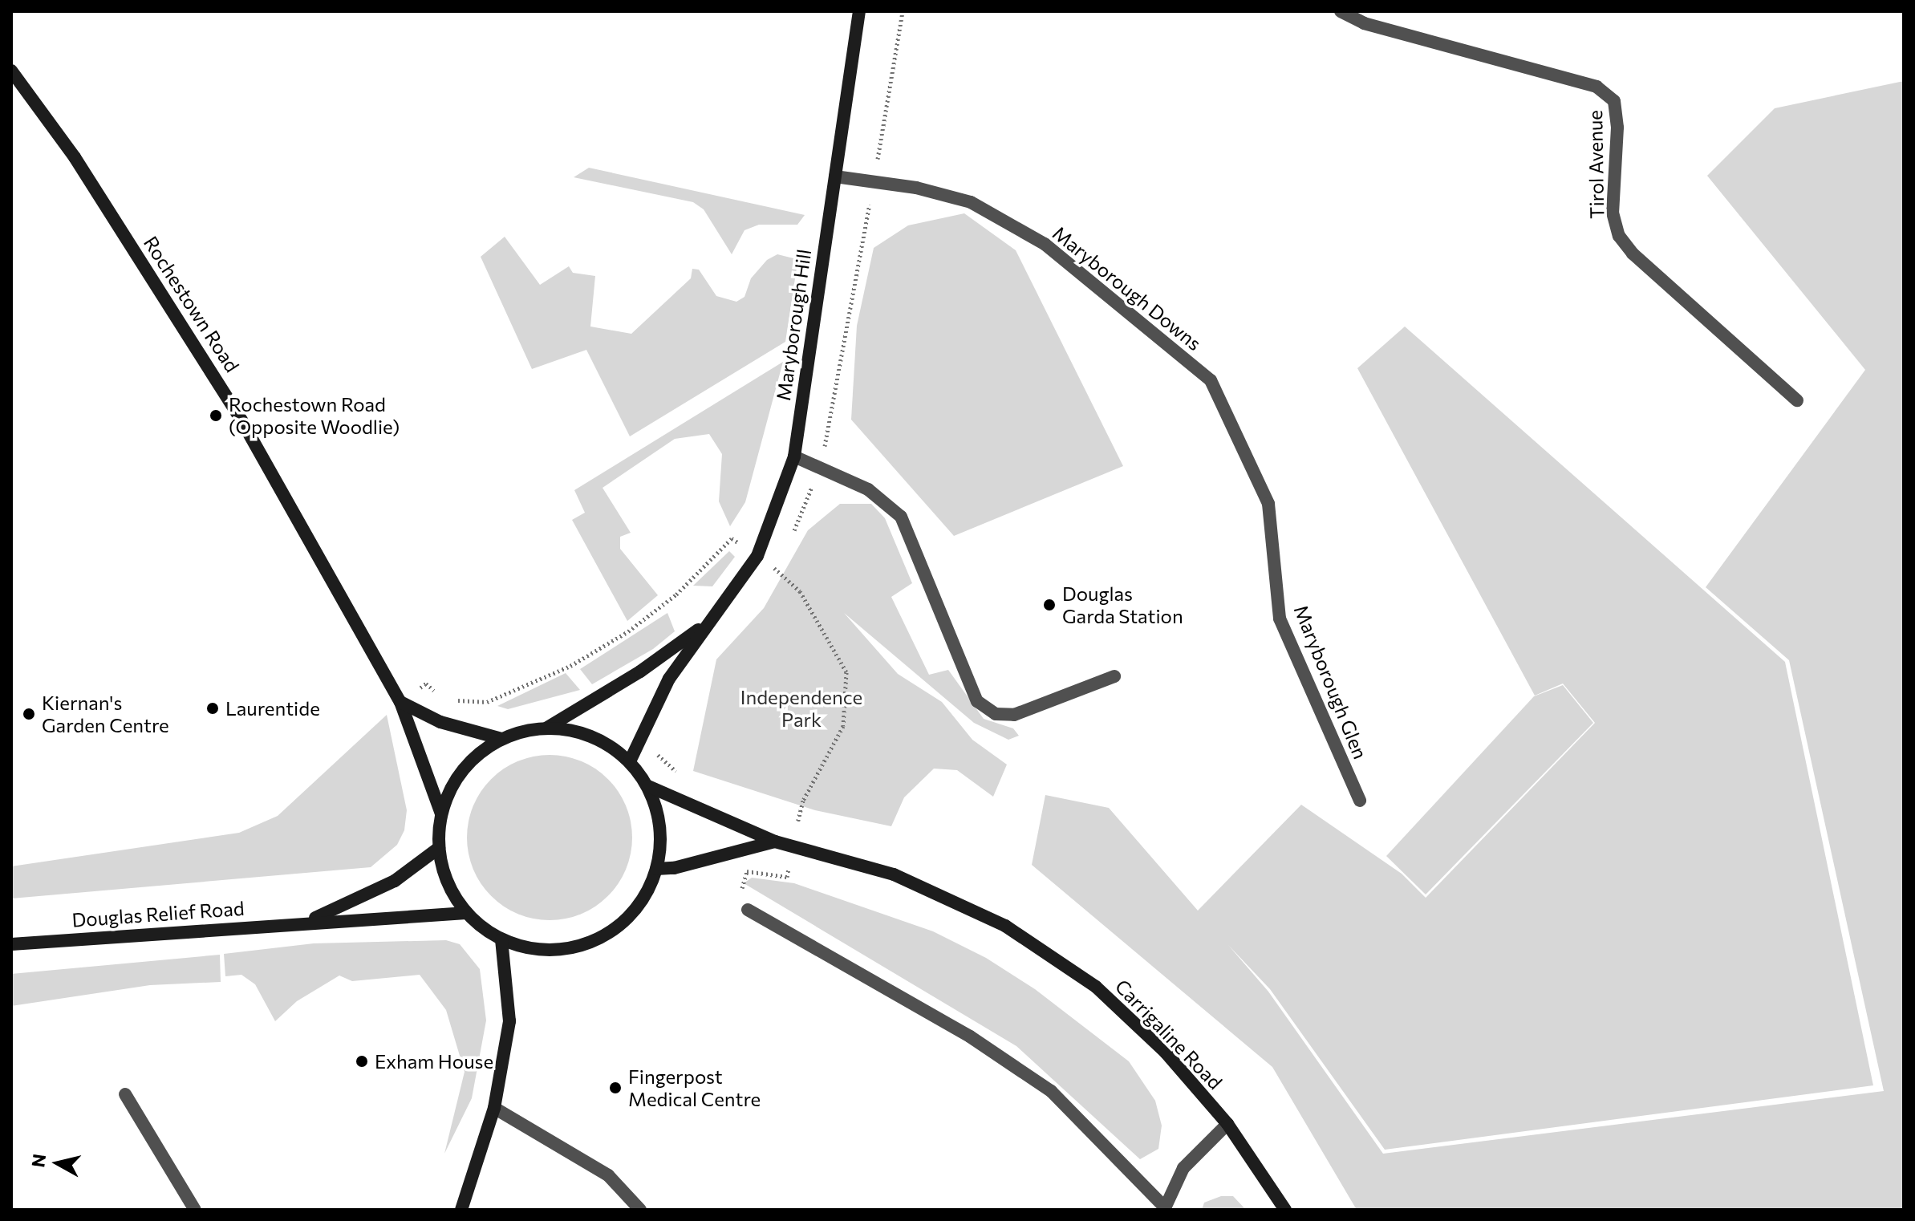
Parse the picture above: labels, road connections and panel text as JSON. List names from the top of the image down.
{
  "streets": {
    "main road": [
      "Rochestown Road",
      "Maryborough Hill",
      "Douglas Relief Road",
      "Carrigaline Road"
    ],
    "street": ["Tirol Avenue", "Maryborough Downs", "Maryborough Glen"]
  },
  "crossings": [
    ["Maryborough Downs", "Maryborough Hill"],
    ["Maryborough Downs", "Maryborough Glen"],
    ["Rochestown Road", "Maryborough Hill"],
    ["Rochestown Road", "Douglas Relief Road"],
    ["Rochestown Road", "Carrigaline Road"],
    ["Maryborough Hill", "Douglas Relief Road"],
    ["Maryborough Hill", "Carrigaline Road"],
    ["Douglas Relief Road", "Carrigaline Road"]
  ],
  "parks": ["Independence Park"],
  "places": [
    "Rochestown Road (Opposite Woodlie)",
    "Douglas Garda Station",
    "Laurentide",
    "Kiernan's Garden Centre",
    "Exham House",
    "Fingerpost Medical Centre"
  ],
  "north": "left"
}
